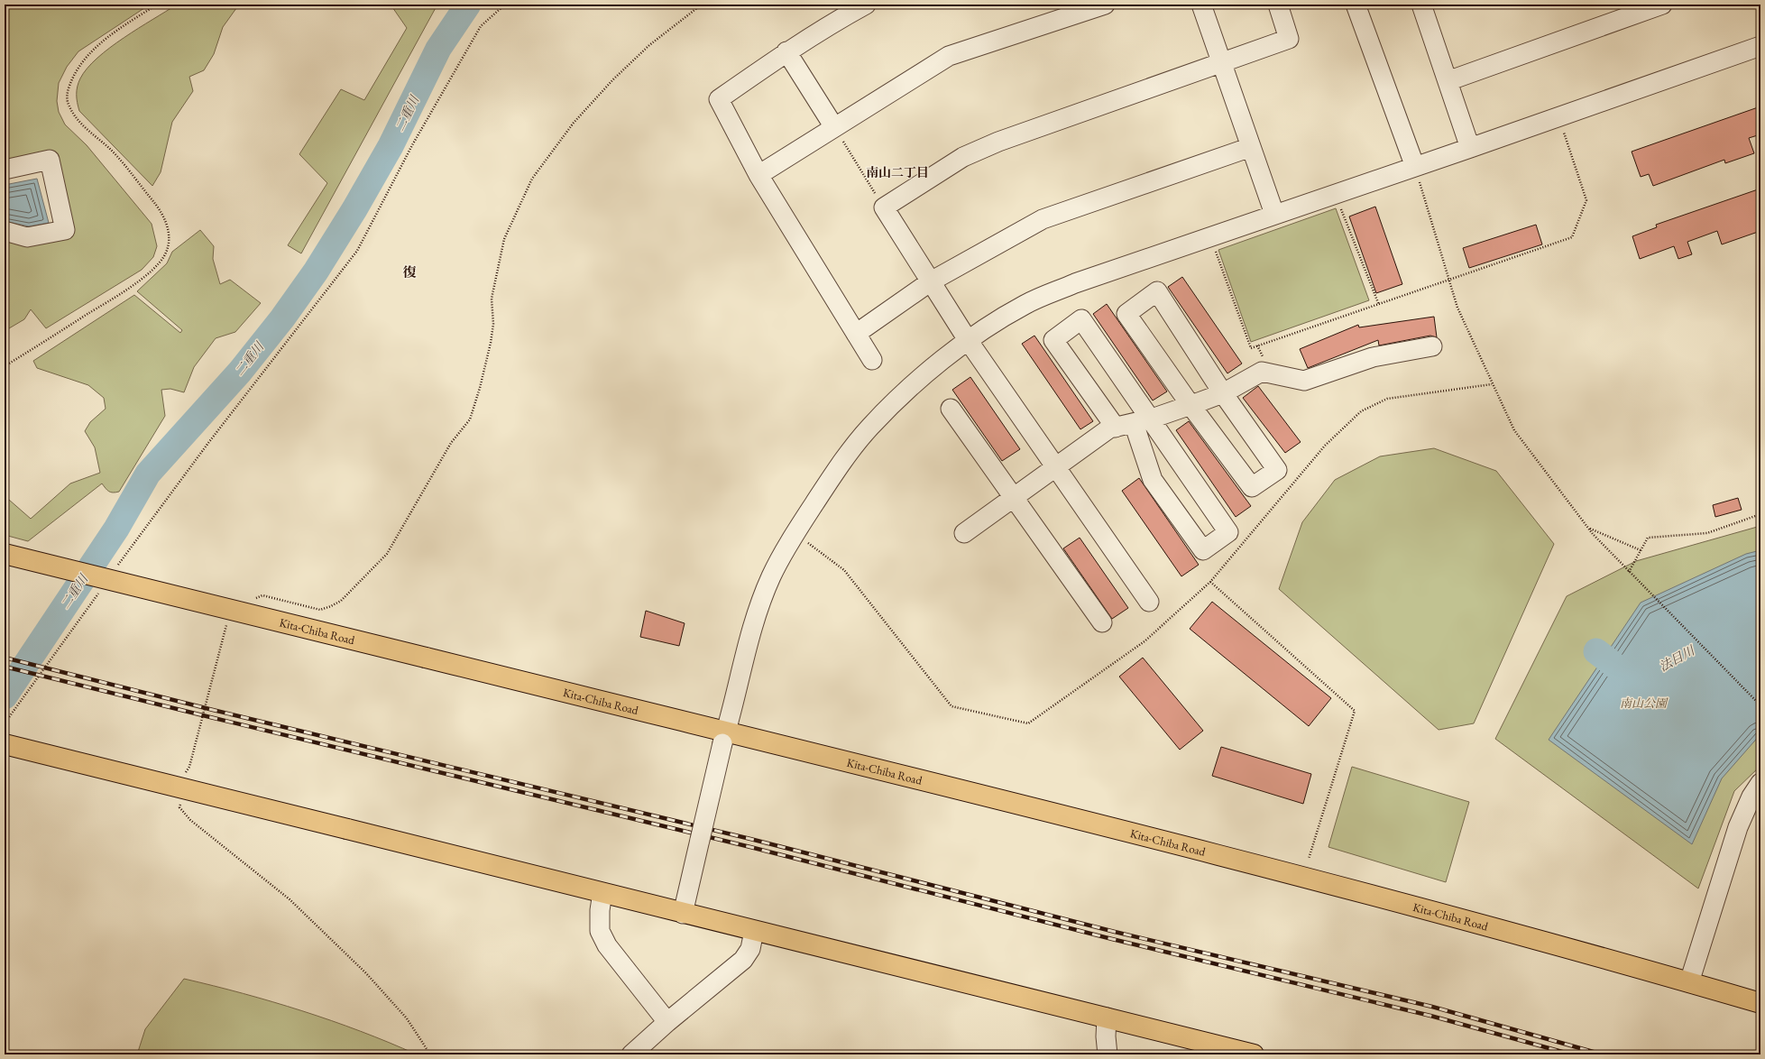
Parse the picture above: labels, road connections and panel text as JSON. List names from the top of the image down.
{
  "streets": {
    "highway": ["Kita-Chiba Road"]
  },
  "districts": ["南山二丁目", "復"],
  "water": ["二重川", "法目川"],
  "parks": ["南山公園"]
}
